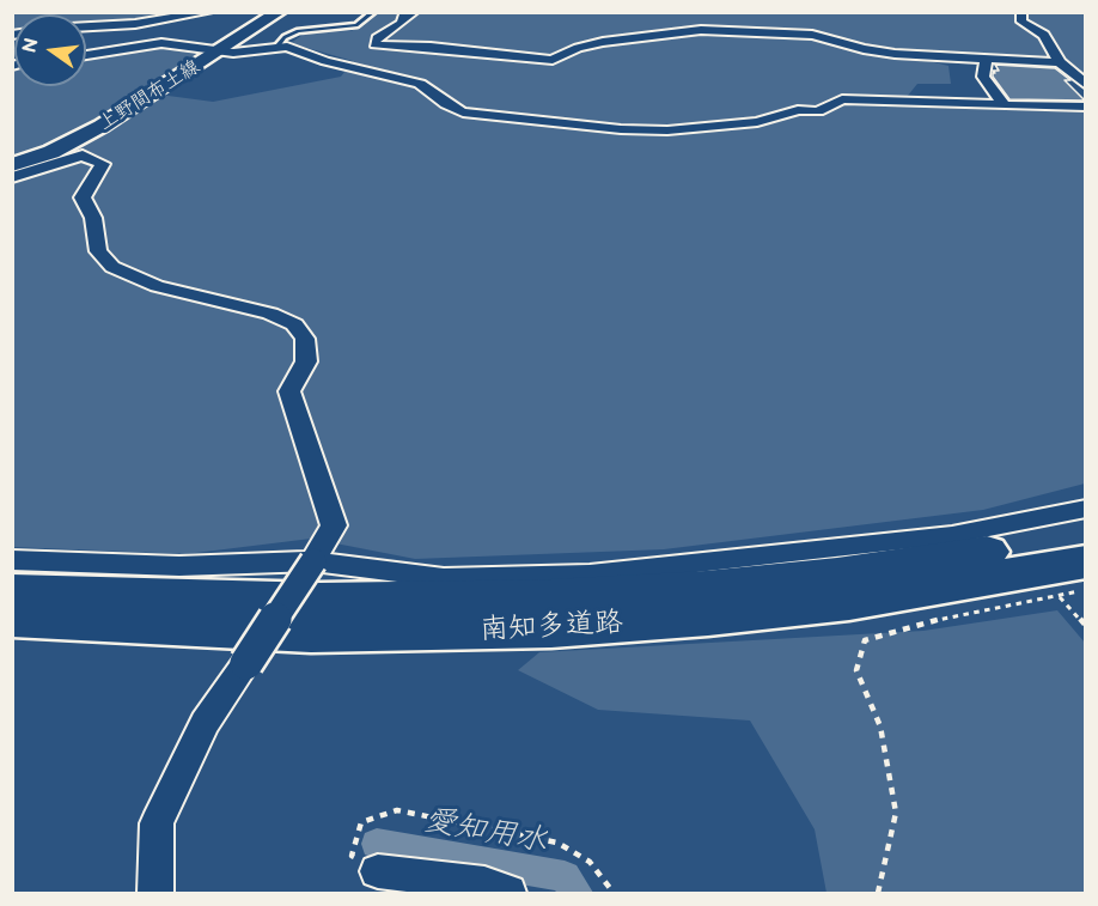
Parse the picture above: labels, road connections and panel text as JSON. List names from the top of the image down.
{
  "streets": {
    "highway": ["南知多道路"],
    "main road": ["上野間布土線"]
  },
  "water": ["愛知用水"],
  "north": "left"
}
